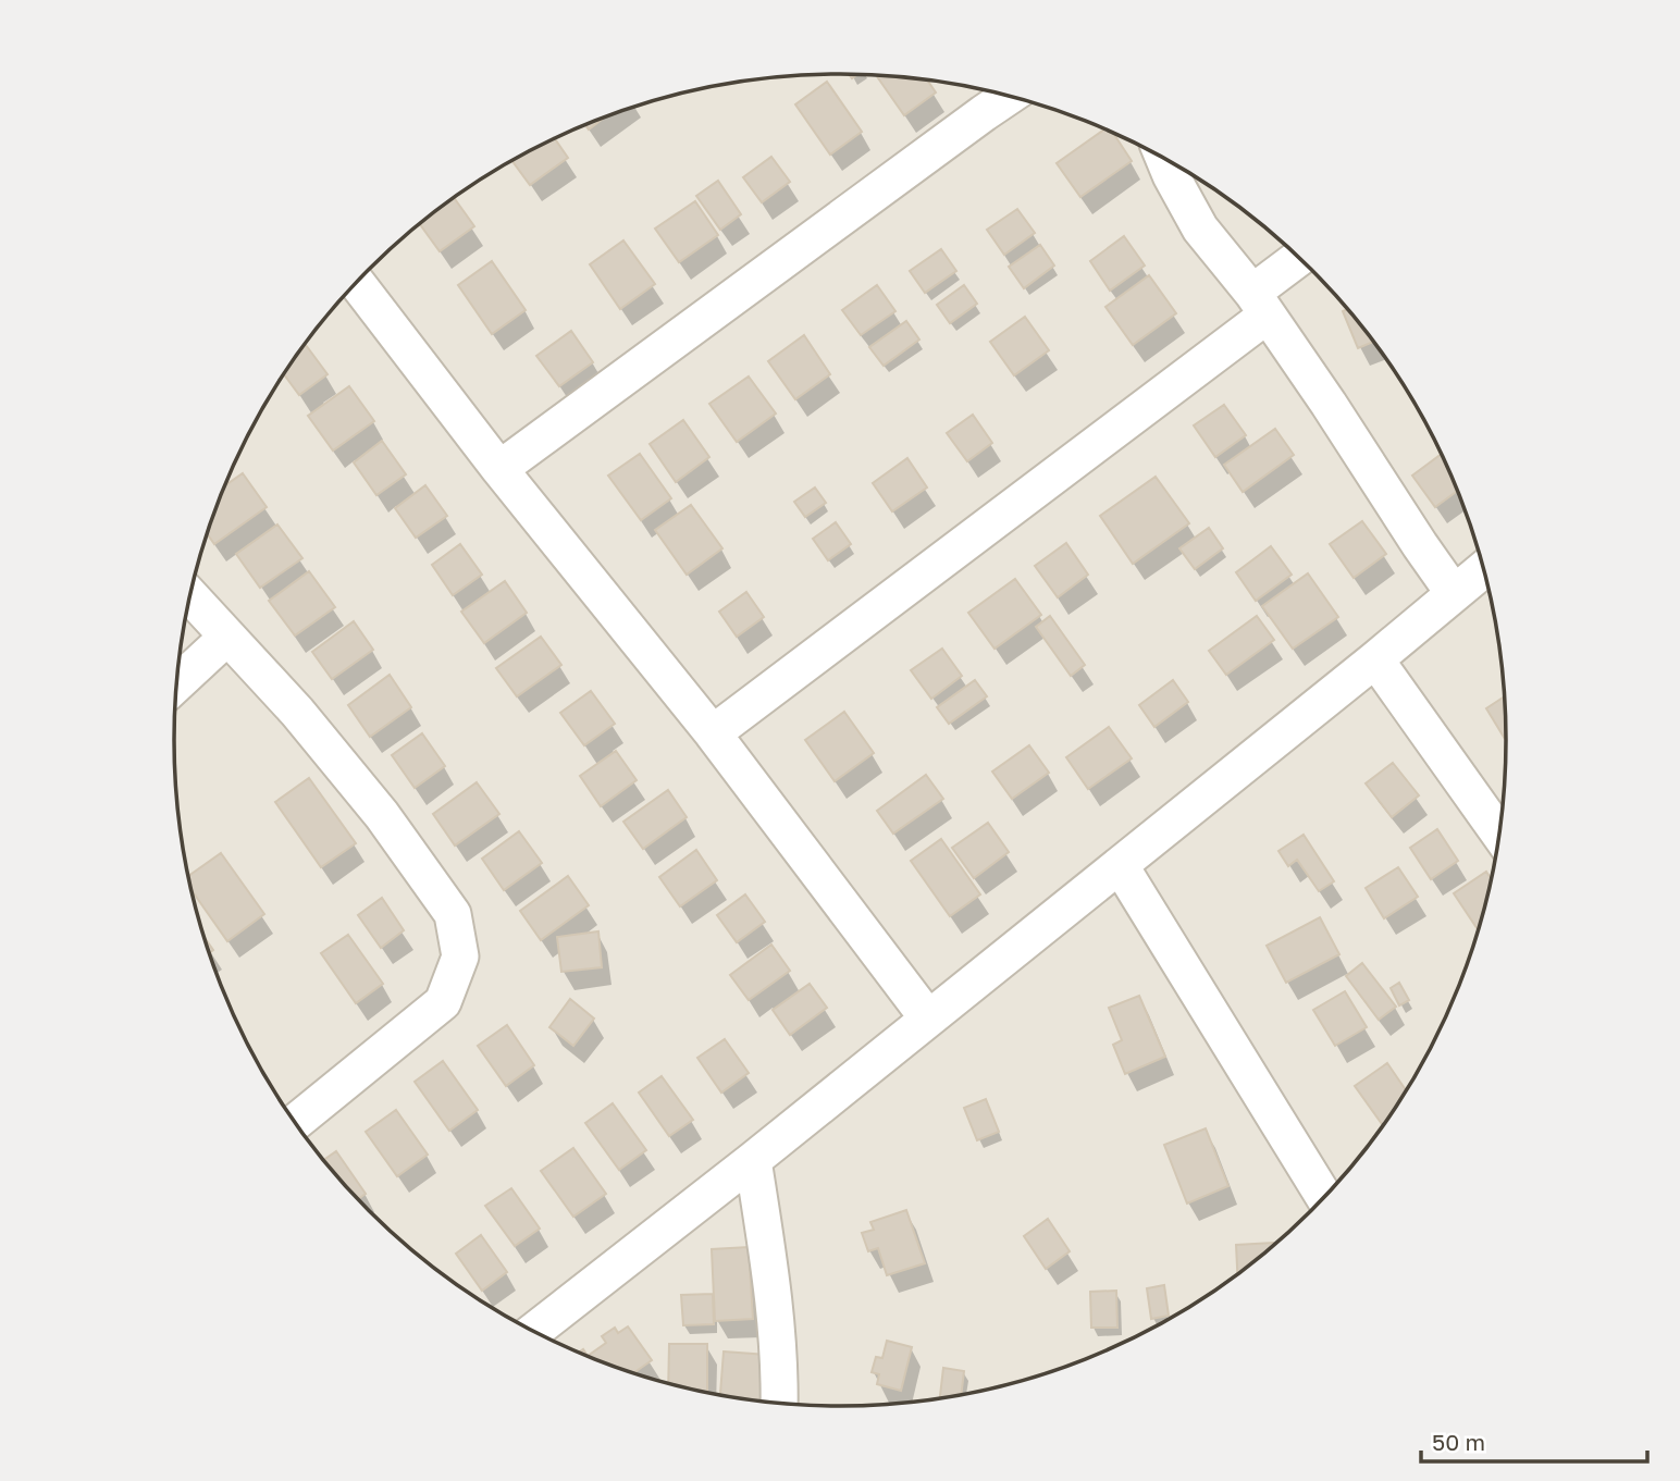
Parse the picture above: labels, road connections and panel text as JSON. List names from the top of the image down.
{
  "scale_bar": "50 m"
}
